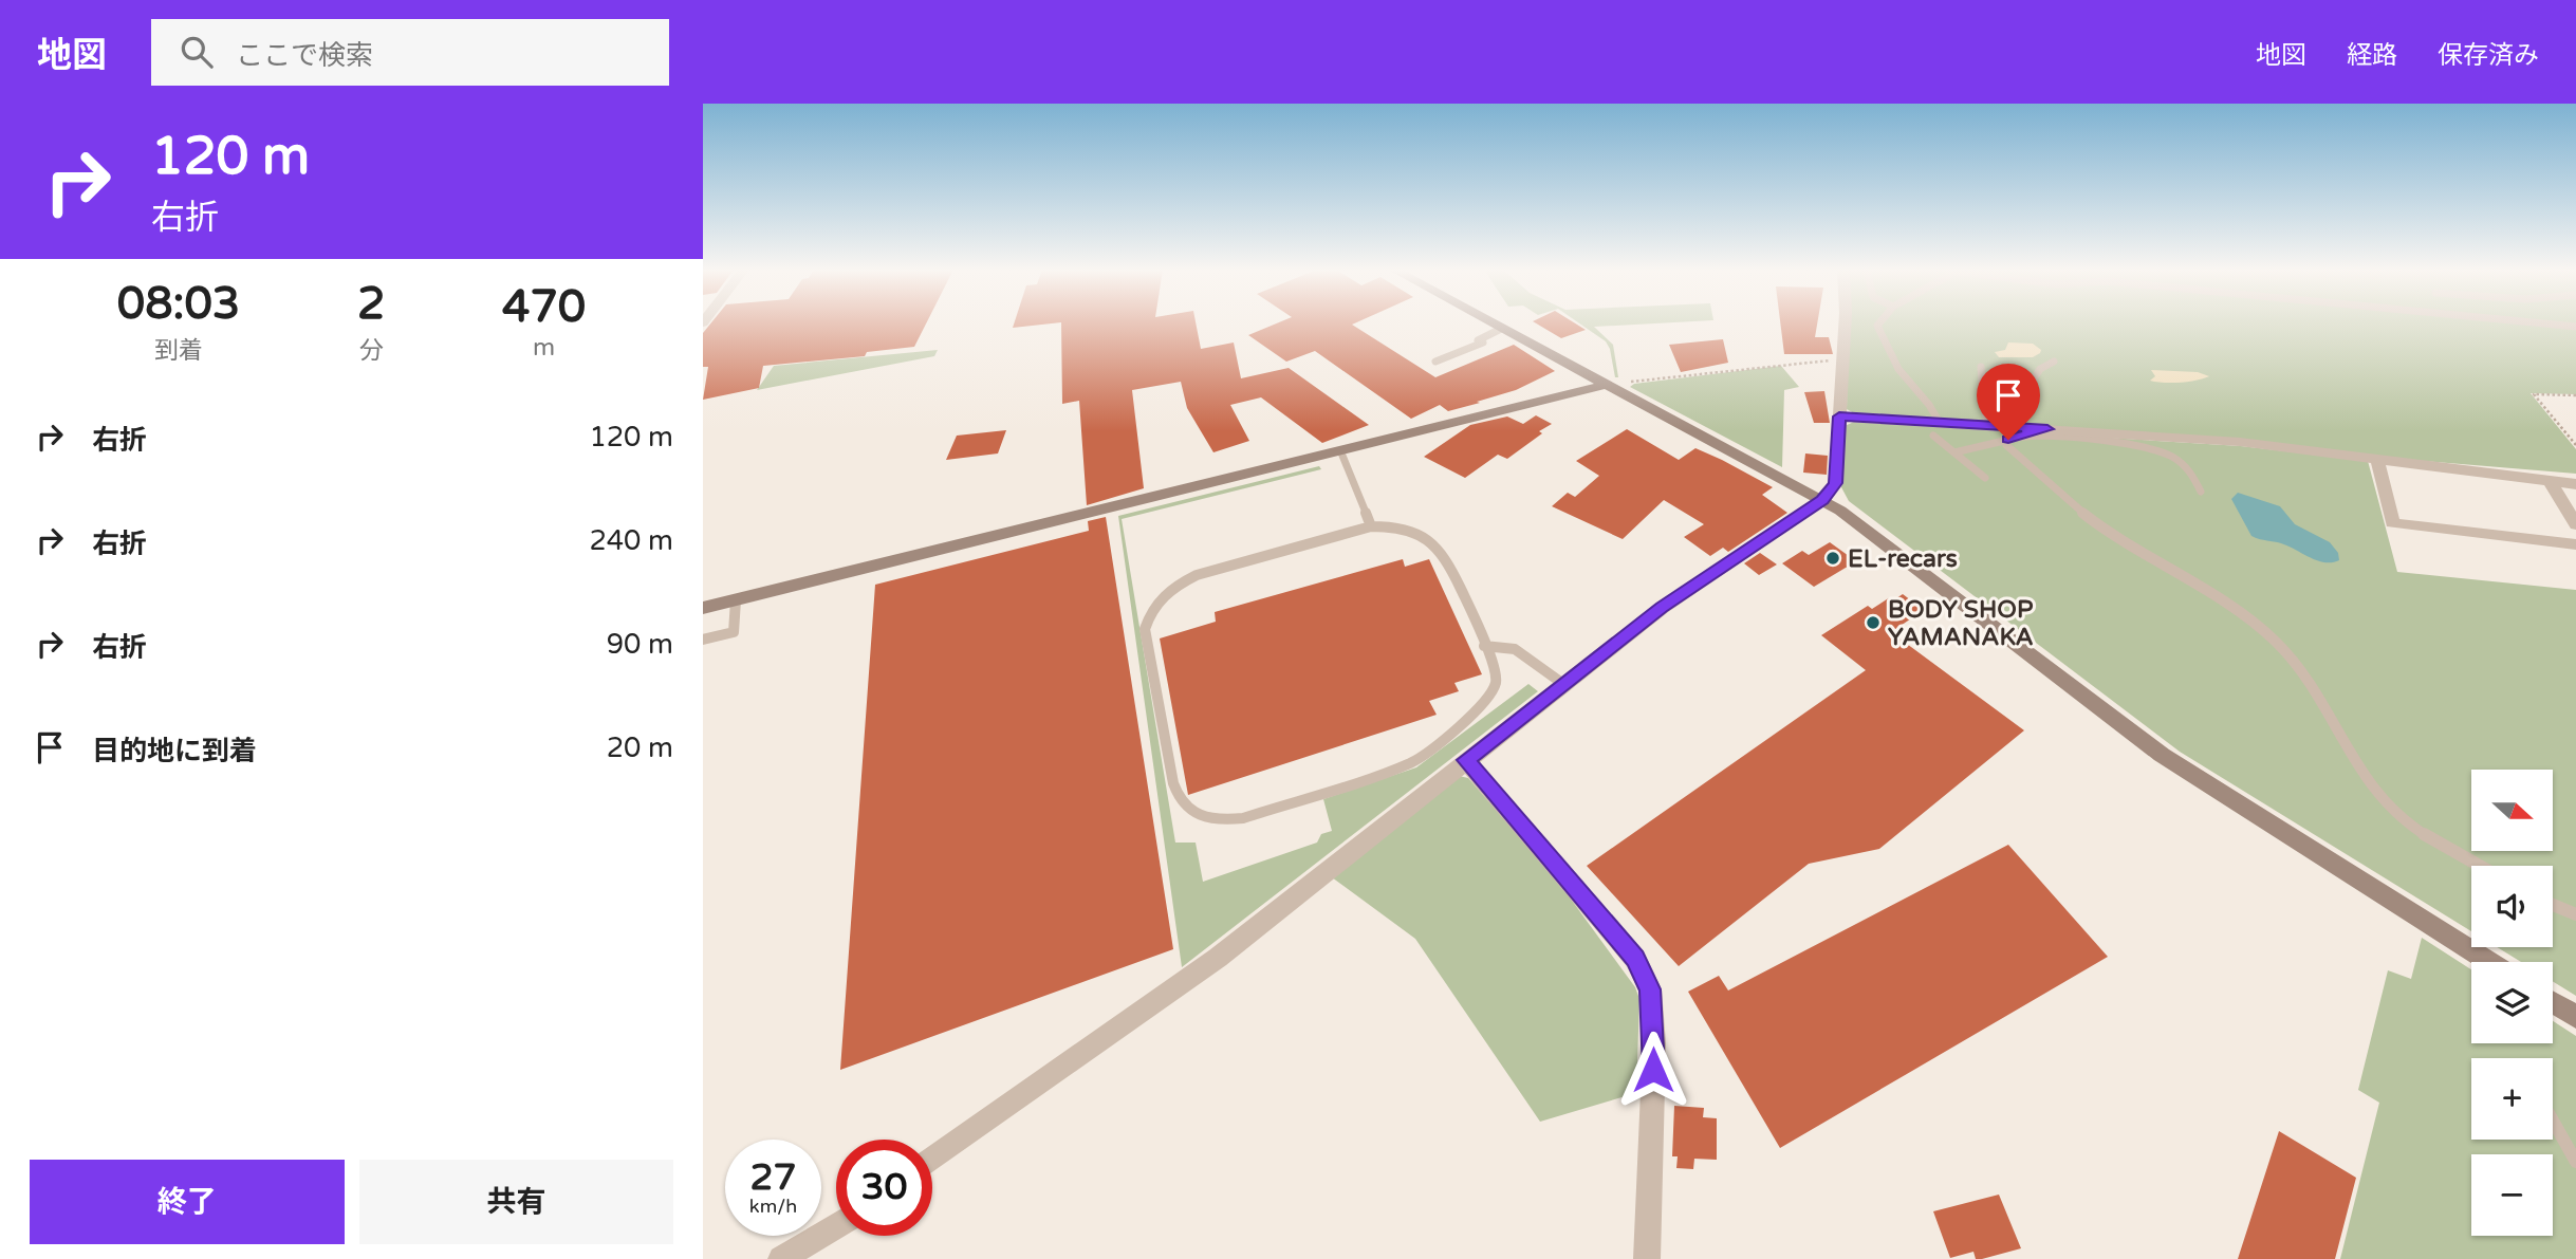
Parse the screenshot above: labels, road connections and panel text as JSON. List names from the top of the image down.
{
  "places": ["EL-recars", "BODY SHOP YAMANAKA"],
  "north": "right",
  "page": {
    "header": "地図",
    "search": "ここで検索",
    "nav": ["地図", "経路", "保存済み"],
    "turn": ["120 m", "右折"],
    "eta": [
      "08:03",
      "到着",
      "2",
      "分",
      "470",
      "m"
    ],
    "list": [
      {
        "name": "右折",
        "value": "120 m"
      },
      {
        "name": "右折",
        "value": "240 m"
      },
      {
        "name": "右折",
        "value": "90 m"
      },
      {
        "name": "目的地に到着",
        "value": "20 m"
      }
    ],
    "map_buttons": ["+", "−"],
    "speed": "27 km/h",
    "limit": "30",
    "buttons": ["終了", "共有"]
  }
}
